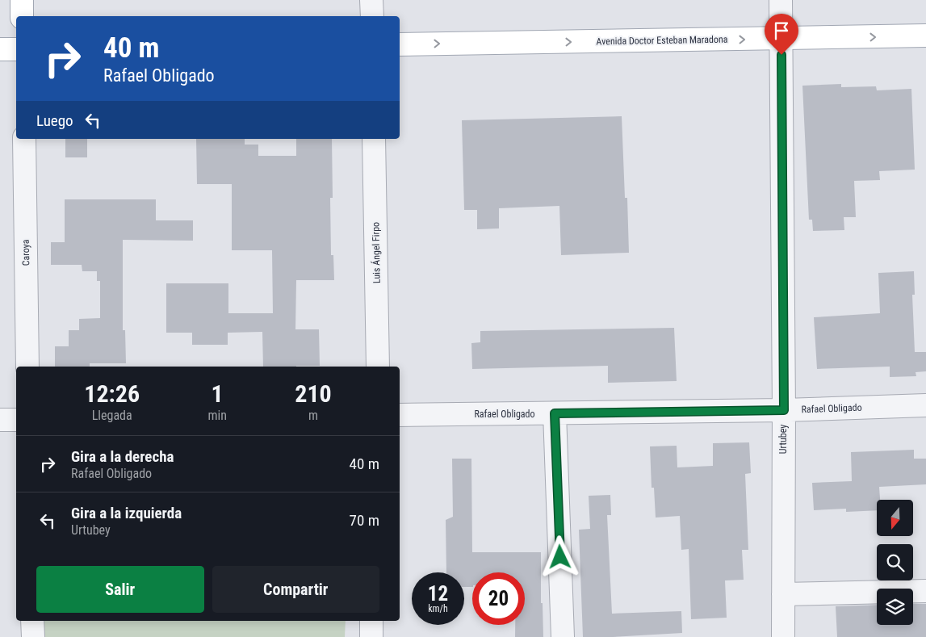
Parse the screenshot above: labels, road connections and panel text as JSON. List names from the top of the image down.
{
  "streets": {
    "main road": ["Avenida Doctor Esteban Maradona"],
    "street": [
      "Caroya",
      "Luis Ángel Firpo",
      "Rafael Obligado",
      "Urtubey"
    ]
  },
  "crossings": [
    ["Avenida Doctor Esteban Maradona", "Urtubey"],
    ["Rafael Obligado", "Urtubey"]
  ],
  "one_way": ["Avenida Doctor Esteban Maradona"],
  "north": "bottom",
  "page": {
    "turn": ["40 m", "Rafael Obligado"],
    "then": "Luego",
    "eta": [
      "12:26",
      "Llegada",
      "1",
      "min",
      "210",
      "m"
    ],
    "list": [
      {
        "name": "Gira a la derecha",
        "note": "Rafael Obligado",
        "value": "40 m"
      },
      {
        "name": "Gira a la izquierda",
        "note": "Urtubey",
        "value": "70 m"
      }
    ],
    "buttons": ["Salir", "Compartir"],
    "speed": "12 km/h",
    "limit": "20"
  }
}
